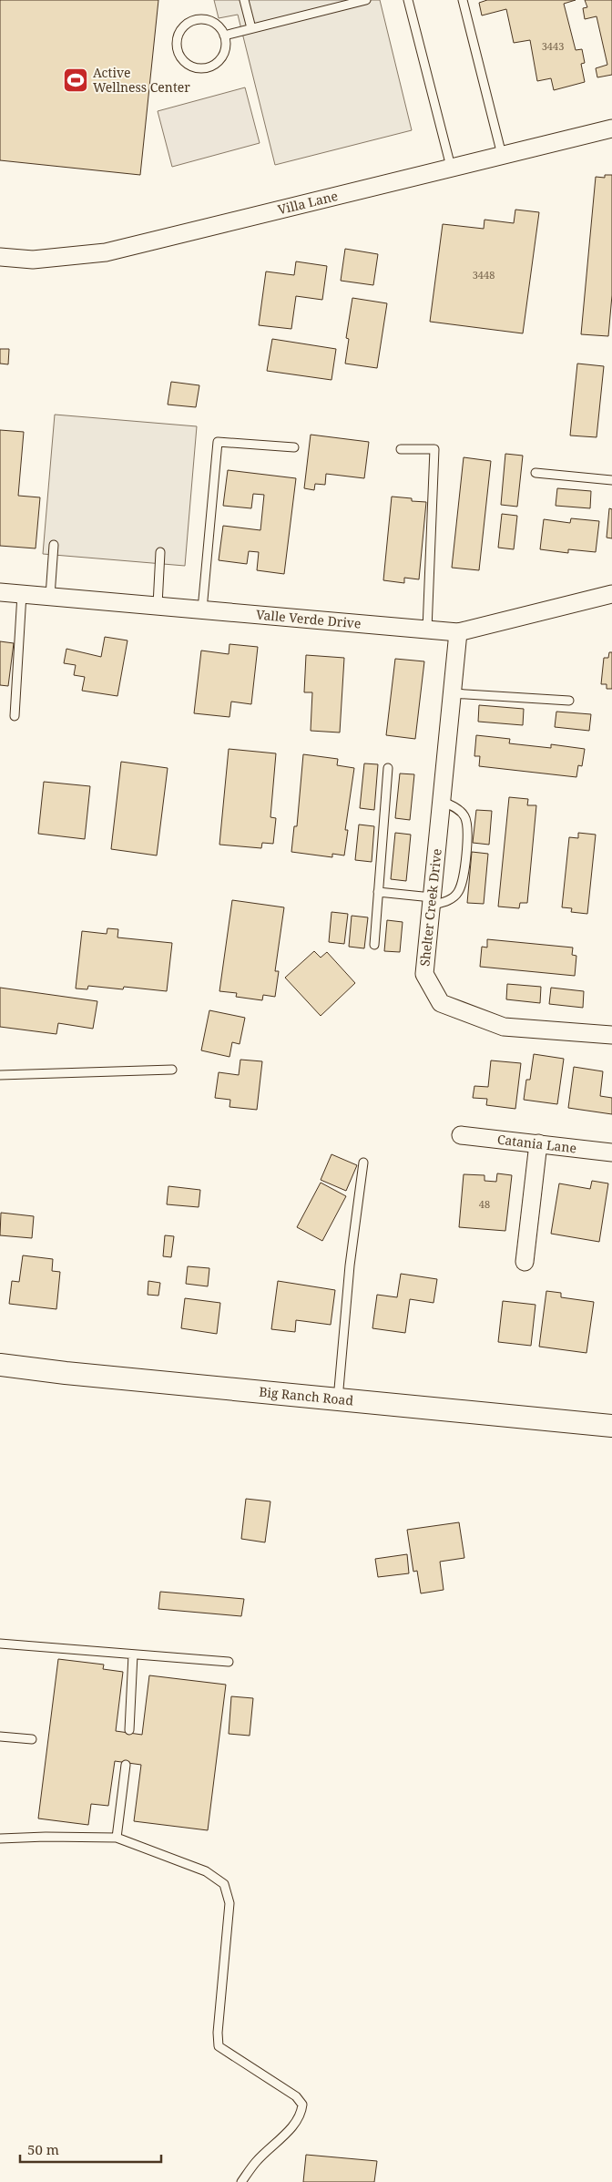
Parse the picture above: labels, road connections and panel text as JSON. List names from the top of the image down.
{
  "streets": {
    "street": [
      "Villa Lane",
      "Valle Verde Drive",
      "Shelter Creek Drive",
      "Catania Lane",
      "Big Ranch Road"
    ]
  },
  "crossings": [
    ["Valle Verde Drive", "Shelter Creek Drive"]
  ],
  "places": {
    "sports": ["Active Wellness Center"]
  },
  "house_numbers": ["3443", "3448", "48"],
  "scale_bar": "50 m"
}
